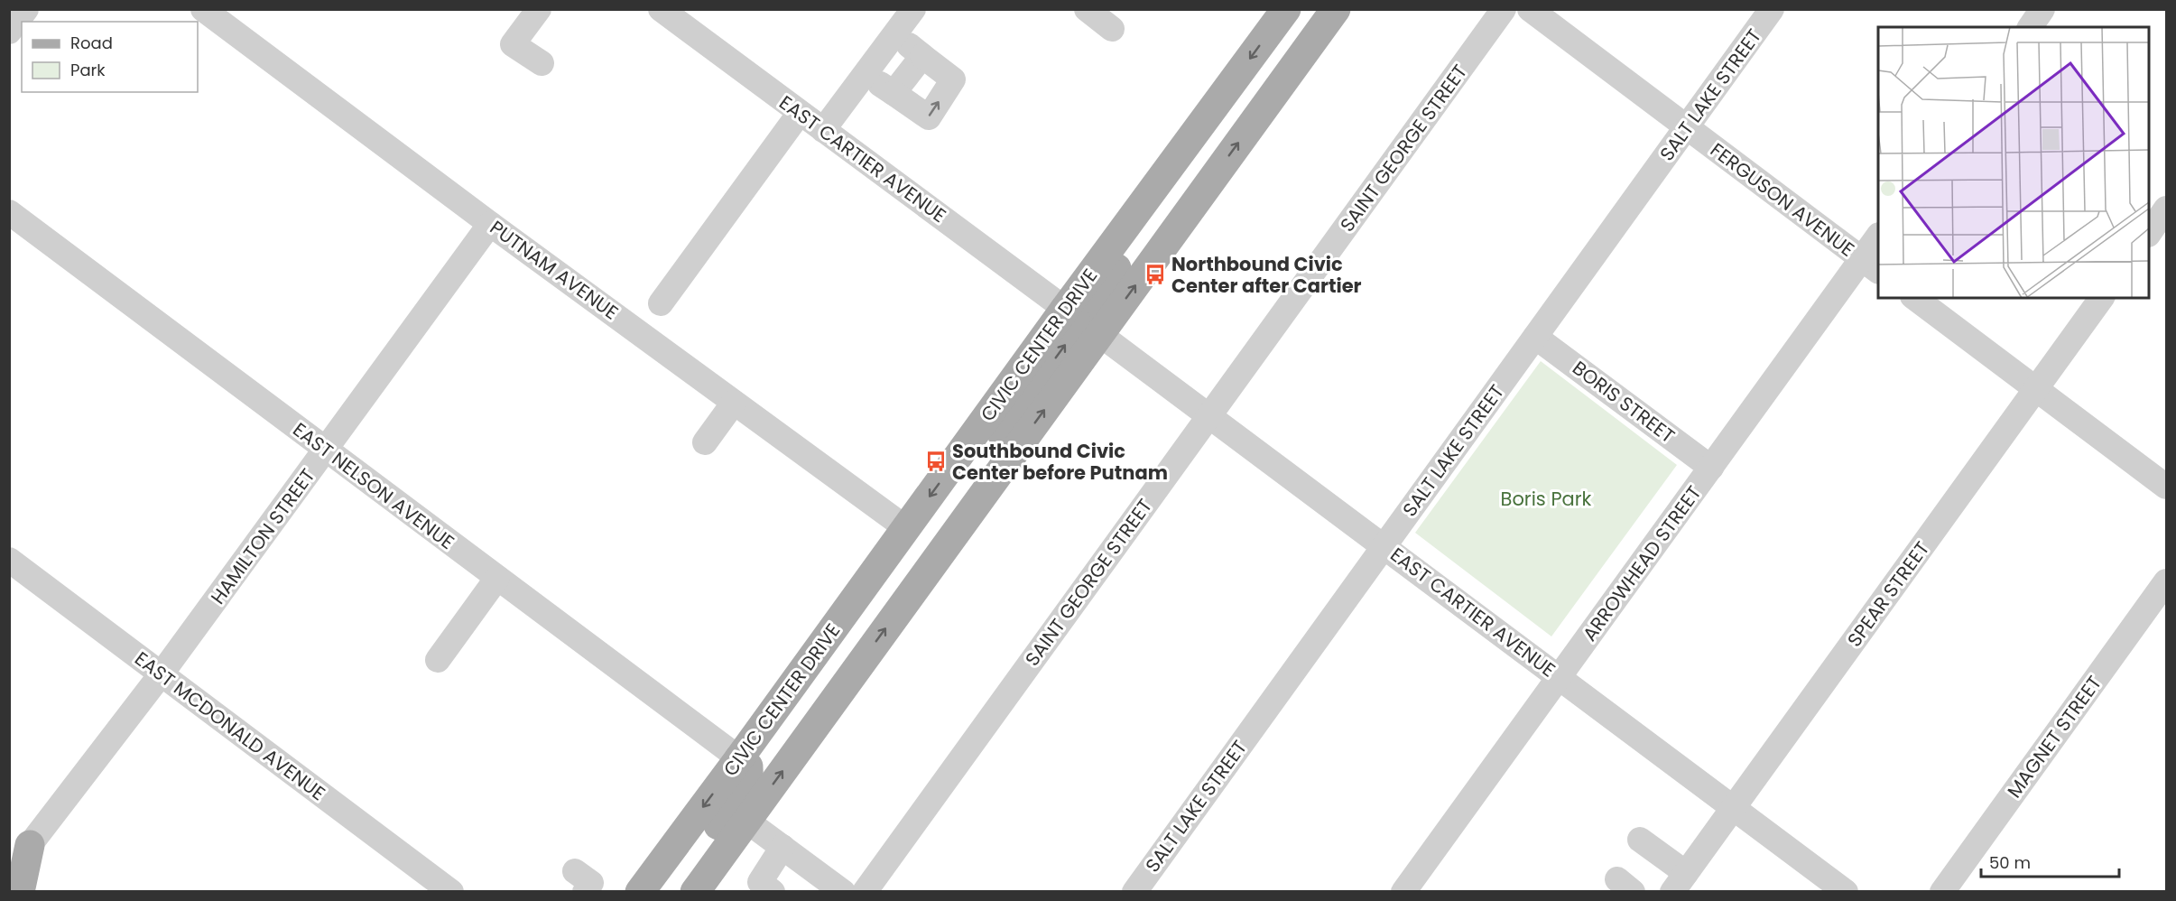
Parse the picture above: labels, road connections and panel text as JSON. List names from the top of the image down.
{
  "streets": {
    "main road": ["CIVIC CENTER DRIVE"],
    "street": [
      "SALT LAKE STREET",
      "SAINT GEORGE STREET",
      "EAST CARTIER AVENUE",
      "FERGUSON AVENUE",
      "PUTNAM AVENUE",
      "BORIS STREET",
      "EAST NELSON AVENUE",
      "HAMILTON STREET",
      "ARROWHEAD STREET",
      "SPEAR STREET",
      "EAST MCDONALD AVENUE",
      "MAGNET STREET"
    ]
  },
  "crossings": [
    ["SALT LAKE STREET", "EAST CARTIER AVENUE"],
    ["SALT LAKE STREET", "FERGUSON AVENUE"],
    ["SALT LAKE STREET", "BORIS STREET"],
    ["SAINT GEORGE STREET", "EAST CARTIER AVENUE"],
    ["EAST CARTIER AVENUE", "CIVIC CENTER DRIVE"],
    ["EAST CARTIER AVENUE", "ARROWHEAD STREET"],
    ["EAST CARTIER AVENUE", "SPEAR STREET"],
    ["FERGUSON AVENUE", "ARROWHEAD STREET"],
    ["PUTNAM AVENUE", "CIVIC CENTER DRIVE"],
    ["PUTNAM AVENUE", "HAMILTON STREET"],
    ["CIVIC CENTER DRIVE", "EAST NELSON AVENUE"],
    ["BORIS STREET", "ARROWHEAD STREET"],
    ["EAST NELSON AVENUE", "HAMILTON STREET"],
    ["HAMILTON STREET", "EAST MCDONALD AVENUE"]
  ],
  "parks": ["Boris Park"],
  "places": {
    "bus stop": ["Northbound Civic Center after Cartier", "Southbound Civic Center before Putnam"]
  },
  "legend": ["Road", "Park"],
  "scale_bar": "50 m"
}
